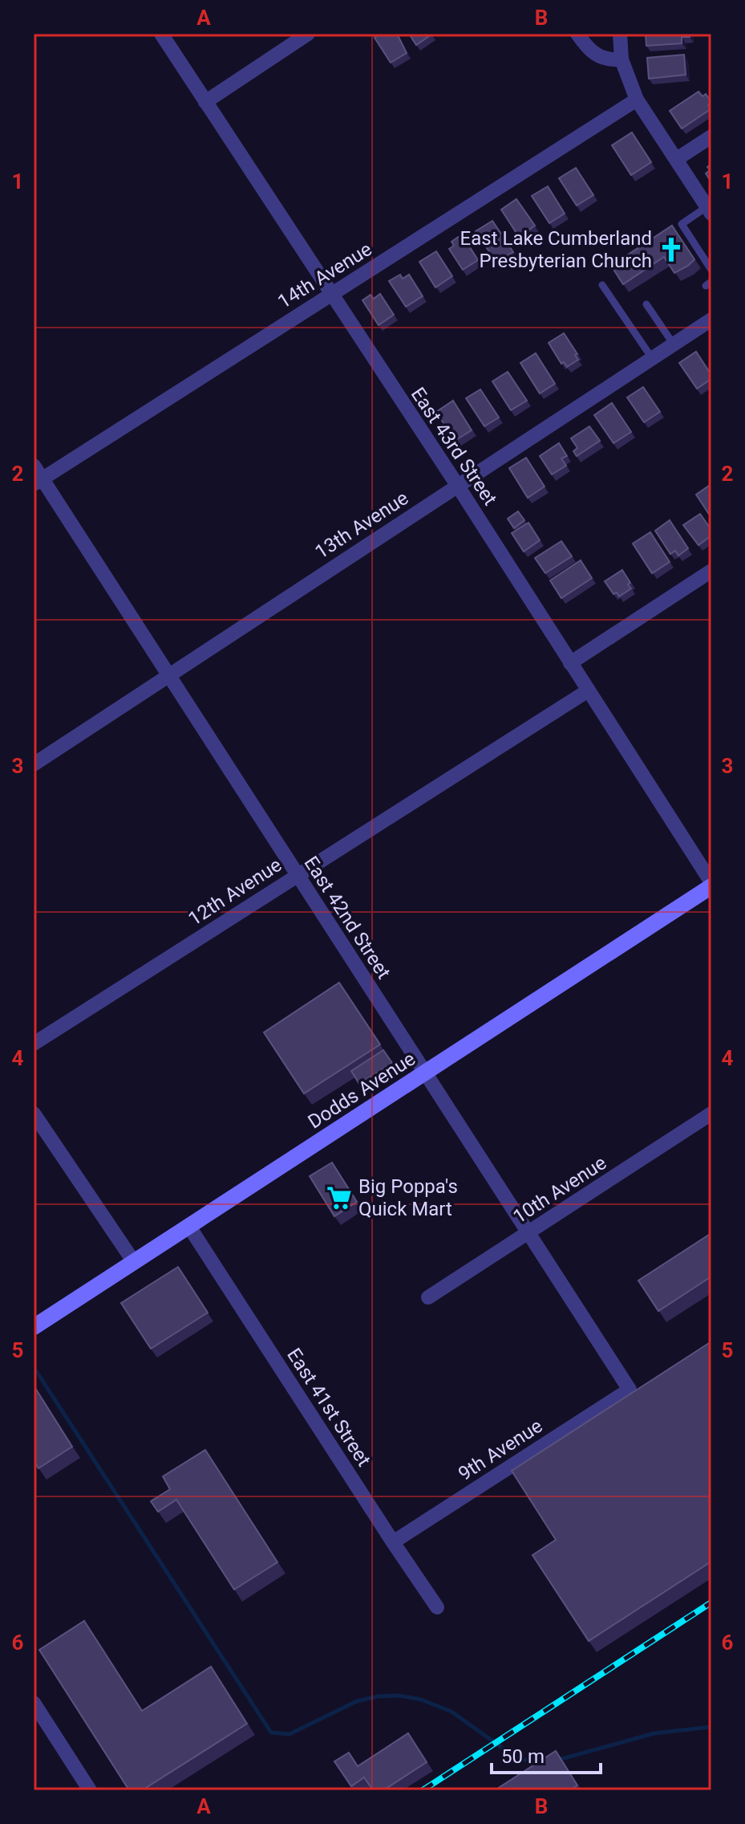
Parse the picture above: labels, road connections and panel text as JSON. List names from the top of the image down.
{
  "streets": {
    "street": [
      "14th Avenue",
      "East 43rd Street",
      "13th Avenue",
      "12th Avenue",
      "East 42nd Street",
      "Dodds Avenue",
      "10th Avenue",
      "East 41st Street",
      "9th Avenue"
    ]
  },
  "crossings": [
    ["14th Avenue", "East 43rd Street"],
    ["14th Avenue", "East 42nd Street"],
    ["East 43rd Street", "13th Avenue"],
    ["East 43rd Street", "12th Avenue"],
    ["East 43rd Street", "Dodds Avenue"],
    ["13th Avenue", "East 42nd Street"],
    ["12th Avenue", "East 42nd Street"],
    ["East 42nd Street", "Dodds Avenue"],
    ["East 42nd Street", "10th Avenue"],
    ["East 42nd Street", "9th Avenue"],
    ["Dodds Avenue", "East 41st Street"],
    ["East 41st Street", "9th Avenue"]
  ],
  "places": {
    "church": ["East Lake Cumberland Presbyterian Church"],
    "supermarket": ["Big Poppa's Quick Mart"]
  },
  "scale_bar": "50 m",
  "grid": {
    "columns": ["A", "B"],
    "rows": [
      "1",
      "2",
      "3",
      "4",
      "5",
      "6"
    ]
  }
}
